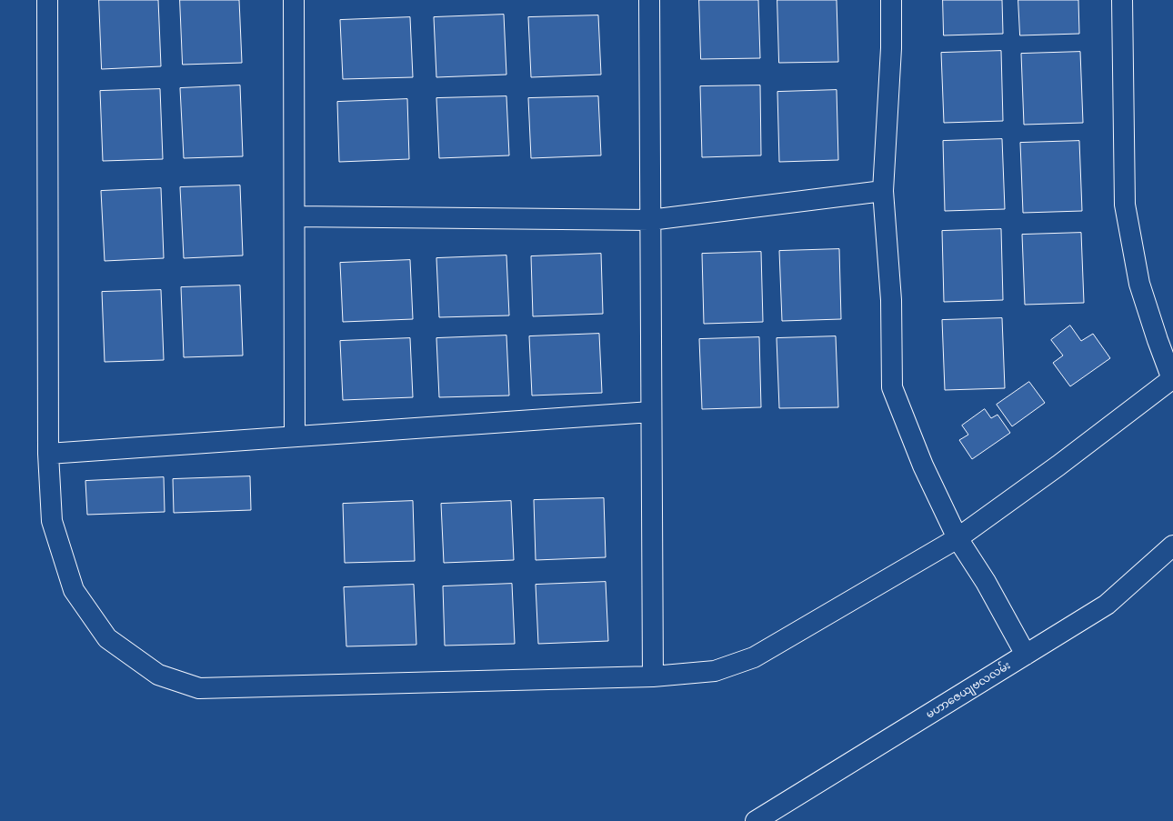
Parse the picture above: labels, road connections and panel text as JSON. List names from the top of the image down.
{
  "streets": {
    "street": ["မဟာဇေယျဗလလမ်း"]
  }
}
